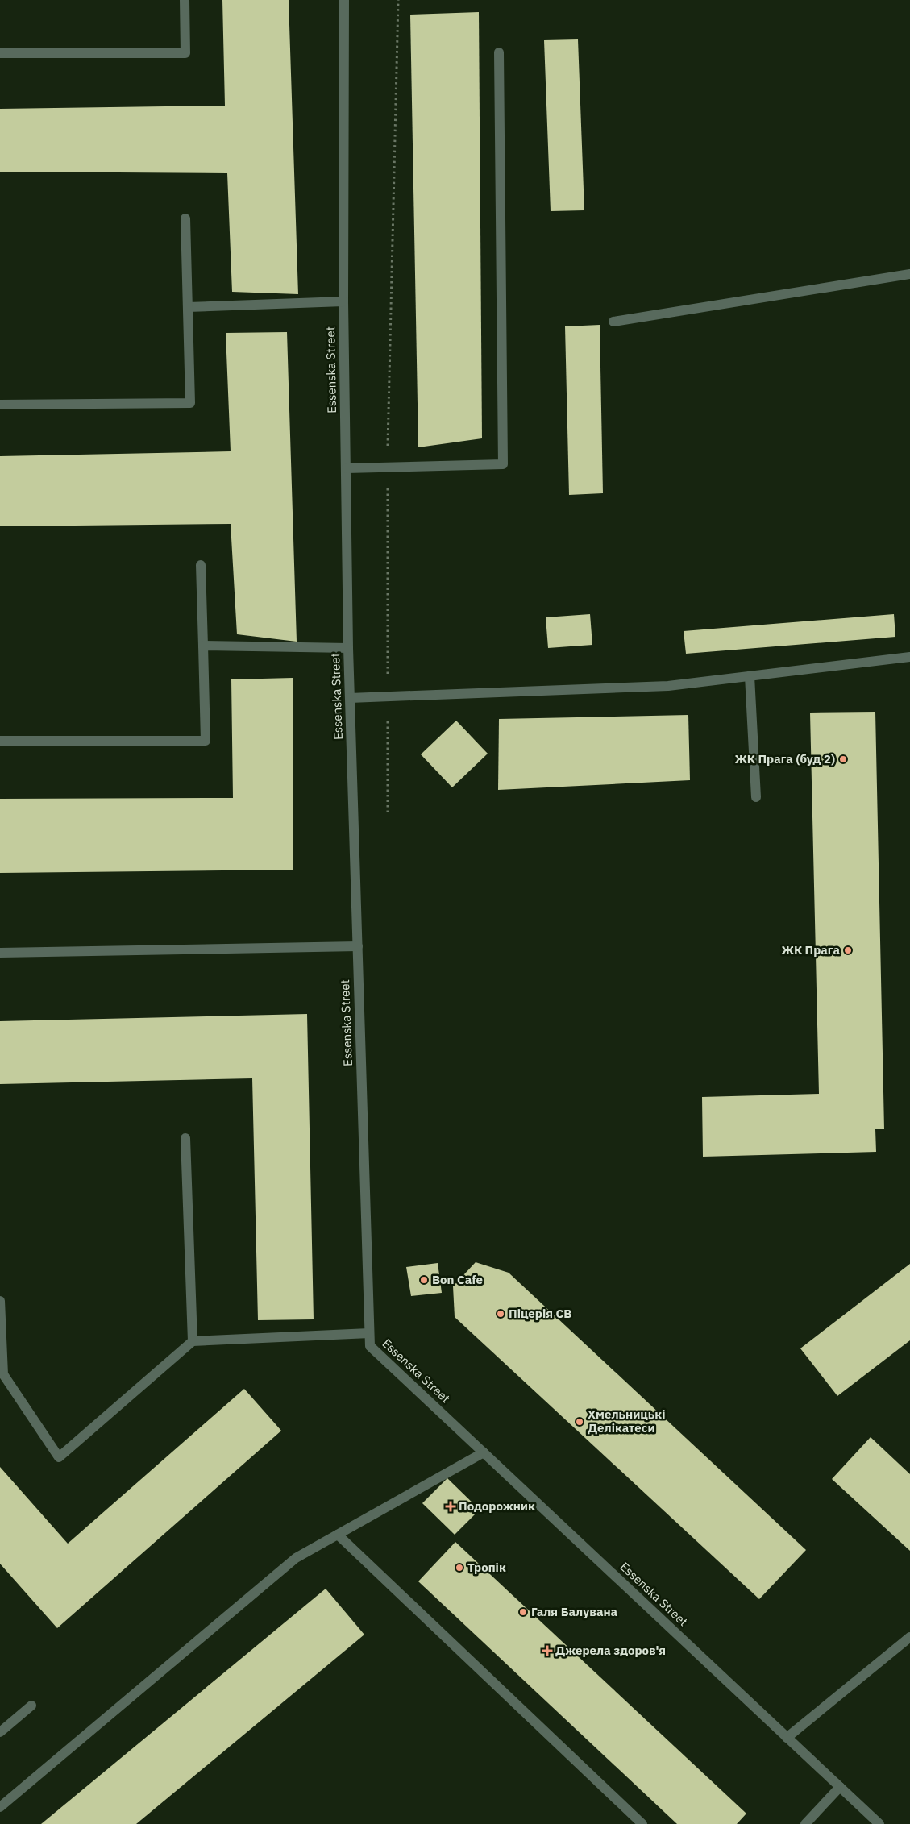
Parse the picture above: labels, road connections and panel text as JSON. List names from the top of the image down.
{
  "streets": {
    "street": ["Essenska Street"]
  },
  "places": {
    "other": [
      "ЖК Прага (буд 2)",
      "ЖК Прага",
      "Bon Cafe",
      "Піцерія СВ",
      "Хмельницькі Делікатеси",
      "Тропік",
      "Галя Балувана"
    ],
    "health": ["Подорожник", "Джерела здоров'я"]
  }
}
